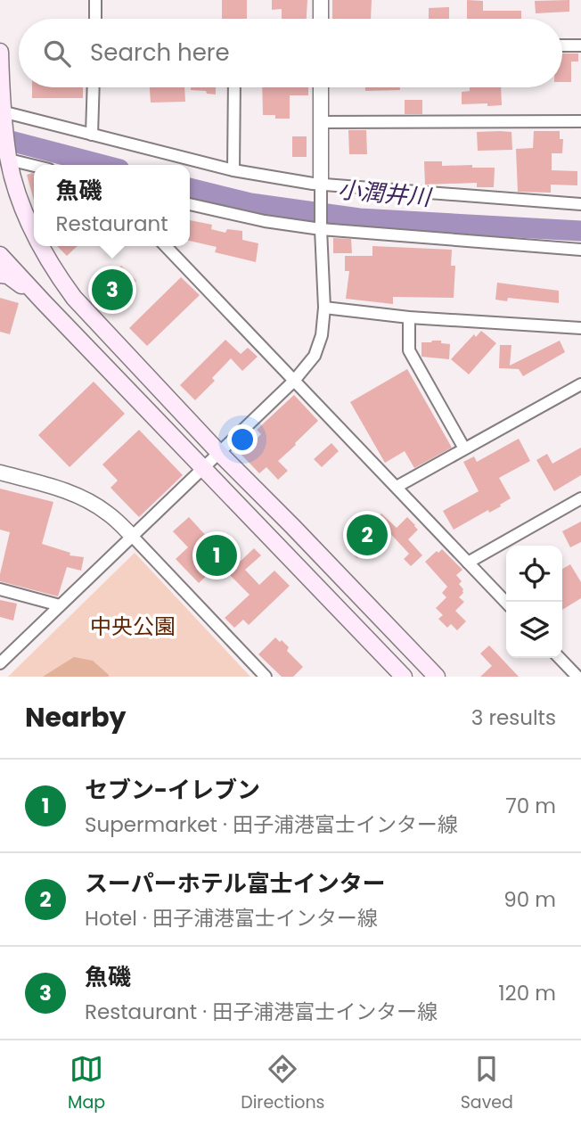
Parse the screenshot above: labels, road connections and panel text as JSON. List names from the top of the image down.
{
  "water": ["小潤井川"],
  "parks": ["中央公園"],
  "page": {
    "search": "Search here",
    "popup": ["魚磯", "Restaurant"],
    "pins": ["3", "2", "1"],
    "heading": ["Nearby", "3 results"],
    "list": [
      {
        "mark": "1",
        "name": "セブン-イレブン",
        "note": "Supermarket · 田子浦港富士インター線",
        "value": "70 m"
      },
      {
        "mark": "2",
        "name": "スーパーホテル富士インター",
        "note": "Hotel · 田子浦港富士インター線",
        "value": "90 m"
      },
      {
        "mark": "3",
        "name": "魚磯",
        "note": "Restaurant · 田子浦港富士インター線",
        "value": "120 m"
      }
    ],
    "nav": ["Map", "Directions", "Saved"]
  }
}
